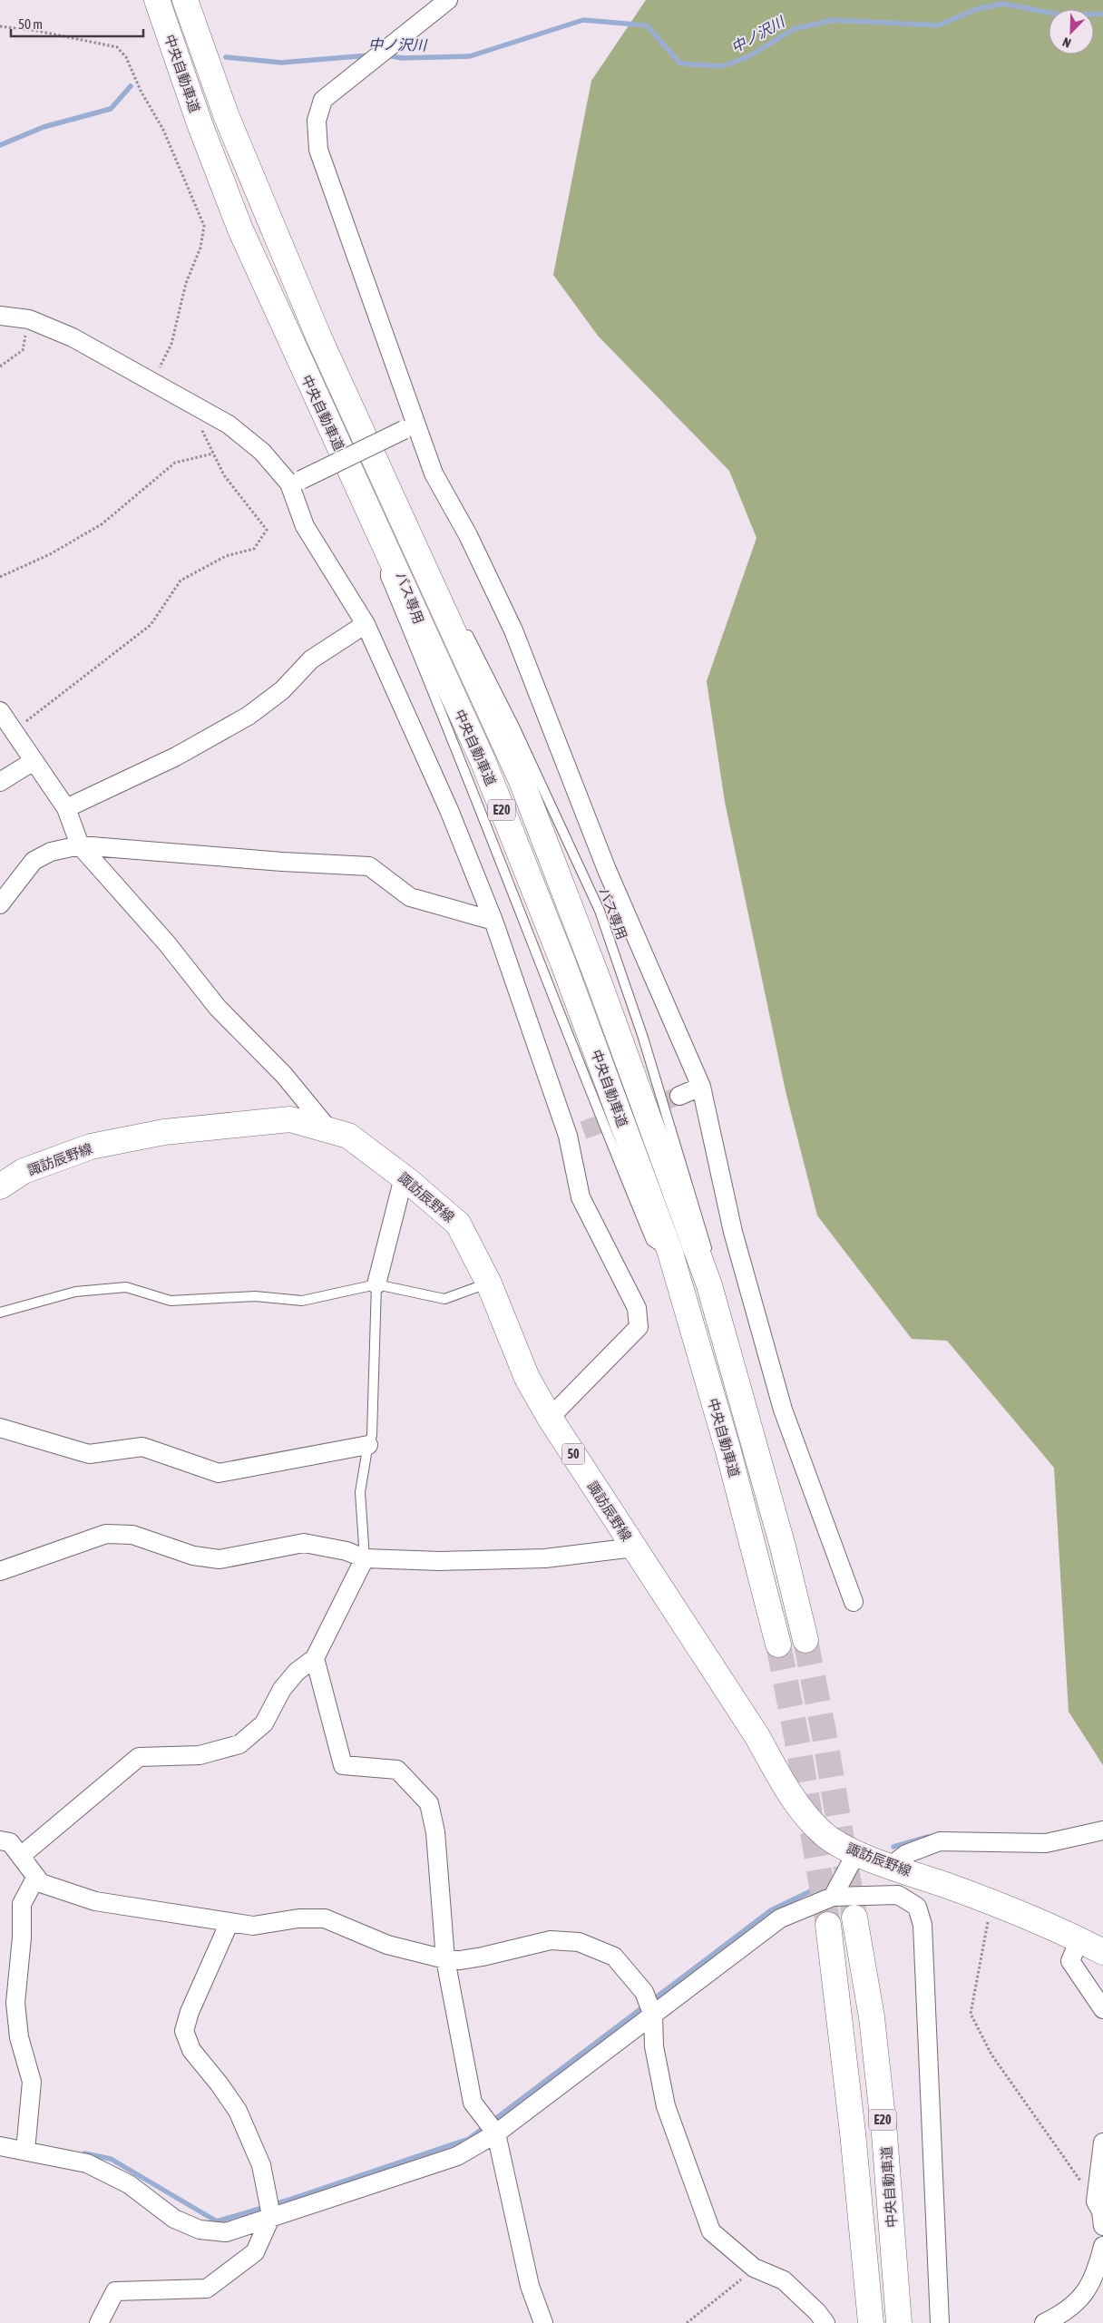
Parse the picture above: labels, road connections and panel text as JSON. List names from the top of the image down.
{
  "streets": {
    "main road": [
      "中央自動車道",
      "E20",
      "諏訪辰野線",
      "50"
    ],
    "lane": ["バス専用"]
  },
  "crossings": [
    ["中央自動車道", "バス専用"]
  ],
  "water": ["中ノ沢川"],
  "scale_bar": "50 m",
  "north": "bottom left"
}
